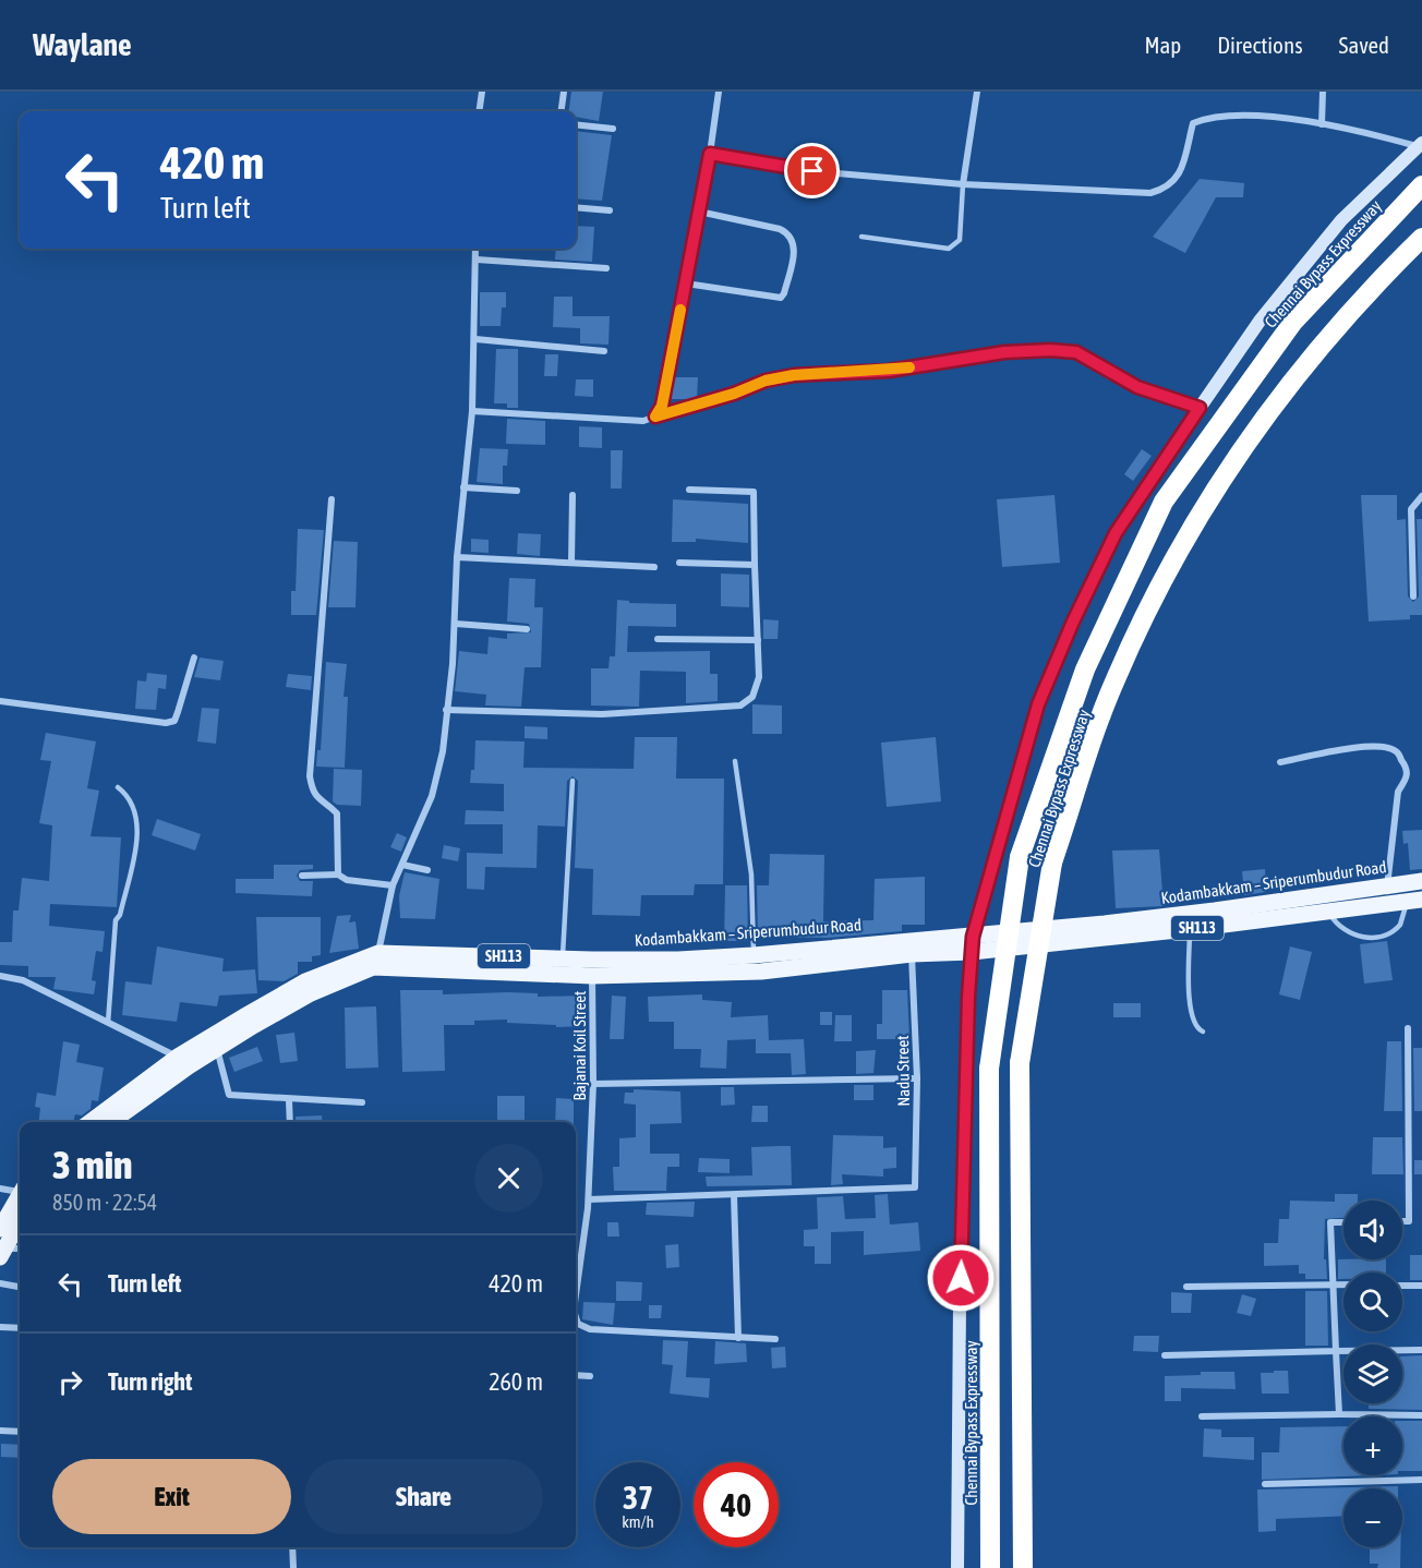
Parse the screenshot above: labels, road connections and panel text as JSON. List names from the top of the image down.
{
  "streets": {
    "highway": ["Chennai Bypass Expressway"],
    "main road": ["Kodambakkam – Sriperumbudur Road", "SH113"],
    "street": ["Bajanai Koil Street", "Nadu Street"]
  },
  "crossings": [
    ["Kodambakkam – Sriperumbudur Road", "Bajanai Koil Street"],
    ["Kodambakkam – Sriperumbudur Road", "Nadu Street"]
  ],
  "page": {
    "header": "Waylane",
    "nav": ["Map", "Directions", "Saved"],
    "turn": ["420 m", "Turn left"],
    "heading": ["3 min", "850 m · 22:54"],
    "map_buttons": ["+", "−"],
    "list": [
      {
        "name": "Turn left",
        "value": "420 m"
      },
      {
        "name": "Turn right",
        "value": "260 m"
      }
    ],
    "buttons": ["Exit", "Share"],
    "speed": "37 km/h",
    "limit": "40"
  }
}
